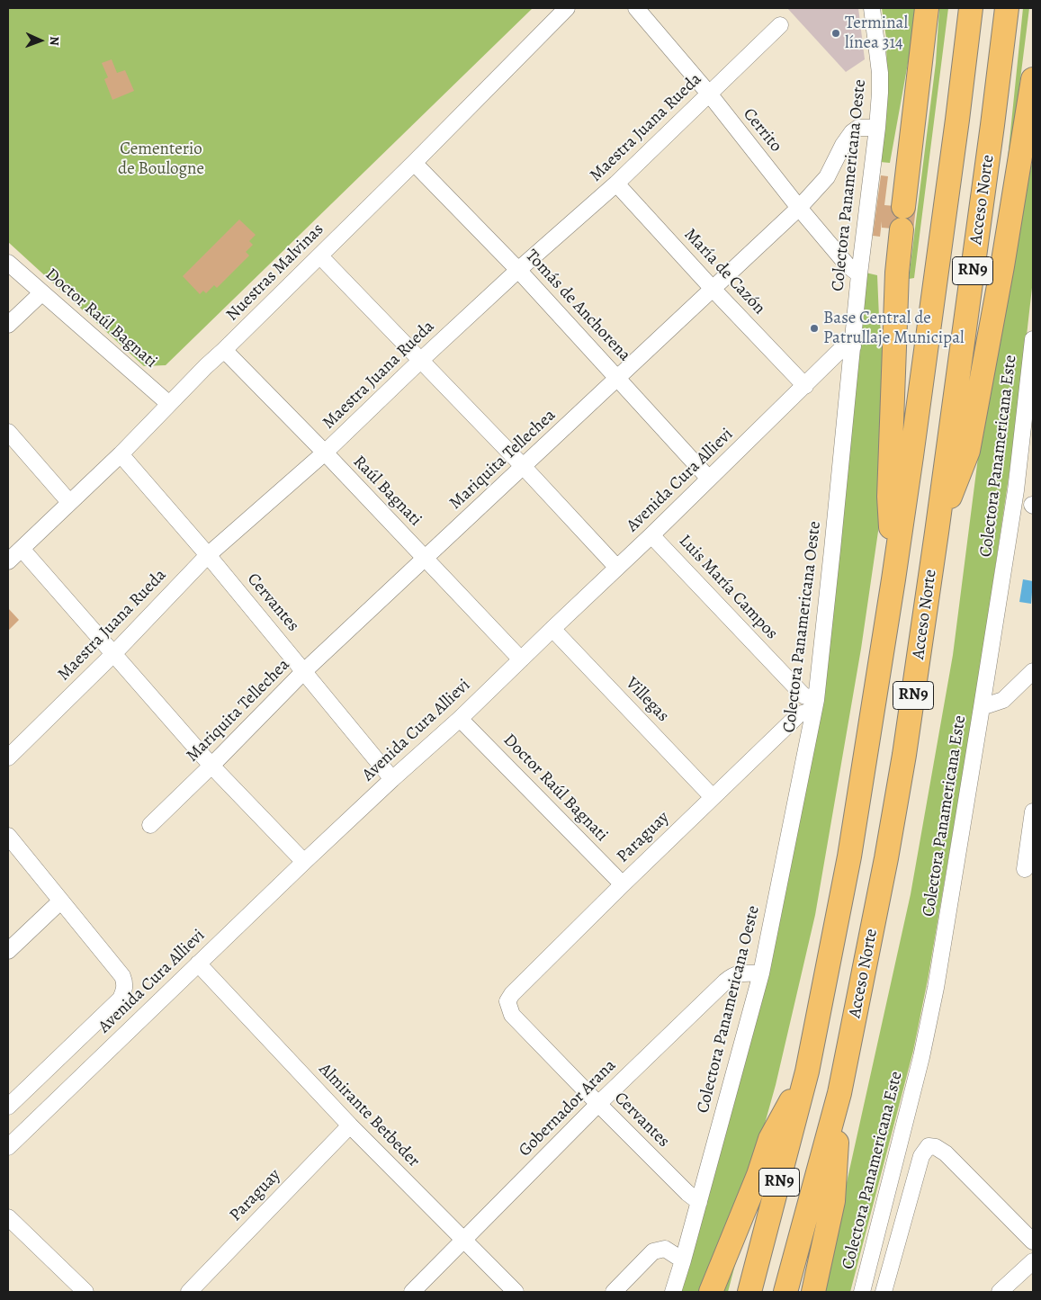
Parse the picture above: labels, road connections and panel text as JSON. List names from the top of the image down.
{
  "streets": {
    "highway": ["Acceso Norte", "RN9"],
    "street": [
      "Maestra Juana Rueda",
      "Cerrito",
      "Colectora Panamericana Oeste",
      "María de Cazón",
      "Nuestras Malvinas",
      "Tomás de Anchorena",
      "Doctor Raúl Bagnati",
      "Colectora Panamericana Este",
      "Mariquita Tellechea",
      "Avenida Cura Allievi",
      "Raúl Bagnati",
      "Luis María Campos",
      "Cervantes",
      "Villegas",
      "Paraguay",
      "Gobernador Arana",
      "Almirante Betbeder"
    ]
  },
  "crossings": [
    ["Maestra Juana Rueda", "Cerrito"],
    ["Maestra Juana Rueda", "María de Cazón"],
    ["Maestra Juana Rueda", "Tomás de Anchorena"],
    ["Maestra Juana Rueda", "Raúl Bagnati"],
    ["Maestra Juana Rueda", "Cervantes"],
    ["Cerrito", "Colectora Panamericana Oeste"],
    ["Cerrito", "Mariquita Tellechea"],
    ["Colectora Panamericana Oeste", "Mariquita Tellechea"],
    ["Colectora Panamericana Oeste", "Avenida Cura Allievi"],
    ["Colectora Panamericana Oeste", "Luis María Campos"],
    ["Colectora Panamericana Oeste", "Cervantes"],
    ["Colectora Panamericana Oeste", "Paraguay"],
    ["Colectora Panamericana Oeste", "Gobernador Arana"],
    ["María de Cazón", "Mariquita Tellechea"],
    ["María de Cazón", "Avenida Cura Allievi"],
    ["Nuestras Malvinas", "Tomás de Anchorena"],
    ["Nuestras Malvinas", "Doctor Raúl Bagnati"],
    ["Nuestras Malvinas", "Raúl Bagnati"],
    ["Nuestras Malvinas", "Cervantes"],
    ["Tomás de Anchorena", "Mariquita Tellechea"],
    ["Tomás de Anchorena", "Avenida Cura Allievi"],
    ["Doctor Raúl Bagnati", "Avenida Cura Allievi"],
    ["Doctor Raúl Bagnati", "Paraguay"],
    ["Mariquita Tellechea", "Raúl Bagnati"],
    ["Mariquita Tellechea", "Cervantes"],
    ["Avenida Cura Allievi", "Raúl Bagnati"],
    ["Avenida Cura Allievi", "Luis María Campos"],
    ["Avenida Cura Allievi", "Cervantes"],
    ["Avenida Cura Allievi", "Villegas"],
    ["Avenida Cura Allievi", "Almirante Betbeder"],
    ["Luis María Campos", "Paraguay"],
    ["Cervantes", "Paraguay"],
    ["Cervantes", "Gobernador Arana"],
    ["Villegas", "Paraguay"],
    ["Paraguay", "Almirante Betbeder"],
    ["Gobernador Arana", "Almirante Betbeder"]
  ],
  "parks": ["Cementerio de Boulogne"],
  "places": ["Terminal línea 314", "Base Central de Patrullaje Municipal"],
  "north": "right"
}
